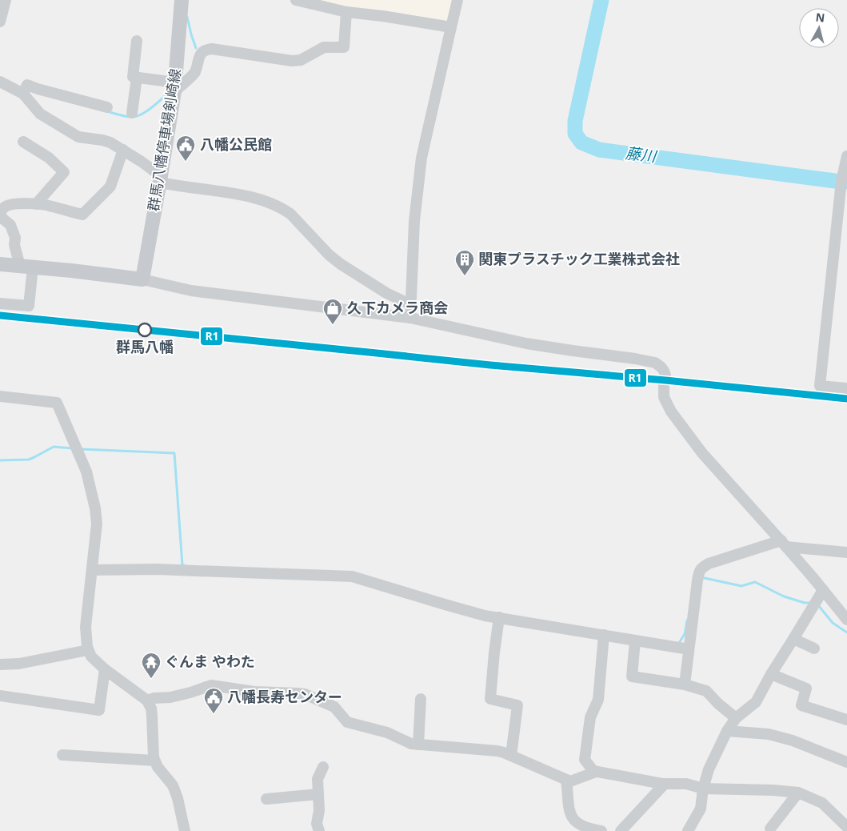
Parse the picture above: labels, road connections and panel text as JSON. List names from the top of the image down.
{
  "streets": {
    "main road": ["群馬八幡停車場剣崎線"]
  },
  "water": ["藤川"],
  "places": {
    "public building": ["八幡公民館", "八幡長寿センター"],
    "building": ["関東プラスチック工業株式会社"],
    "shop": ["久下カメラ商会"],
    "other": ["群馬八幡"],
    "temple": ["ぐんま やわた"]
  },
  "lines": ["transit line R1"],
  "north": "top"
}
